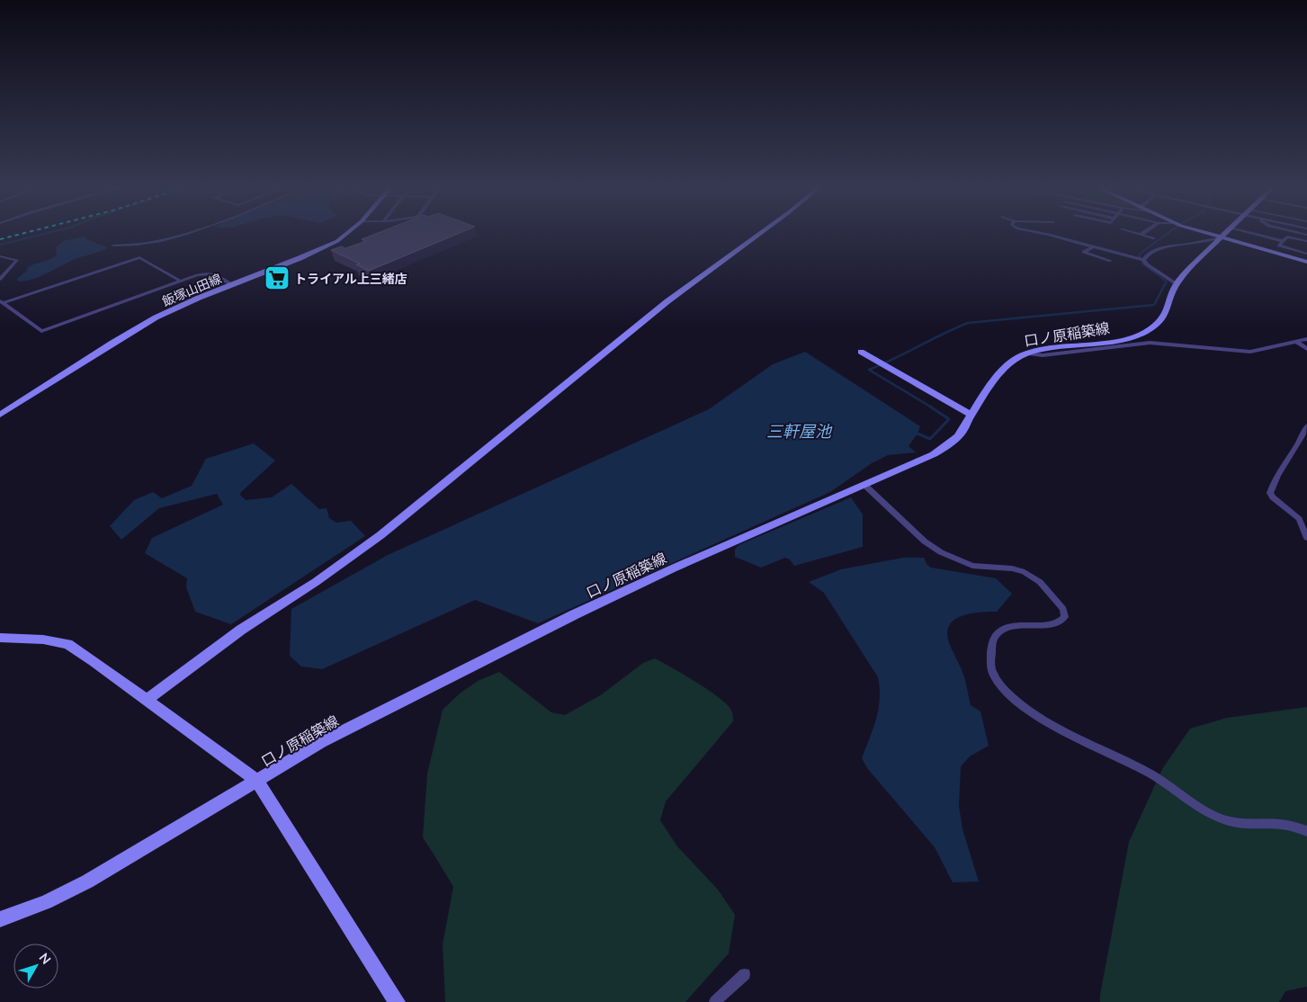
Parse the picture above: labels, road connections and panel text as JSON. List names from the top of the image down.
{
  "streets": {
    "main road": ["飯塚山田線", "口ノ原稲築線"]
  },
  "water": ["三軒屋池"],
  "places": {
    "supermarket": ["トライアル上三緒店"]
  },
  "north": "top right"
}
